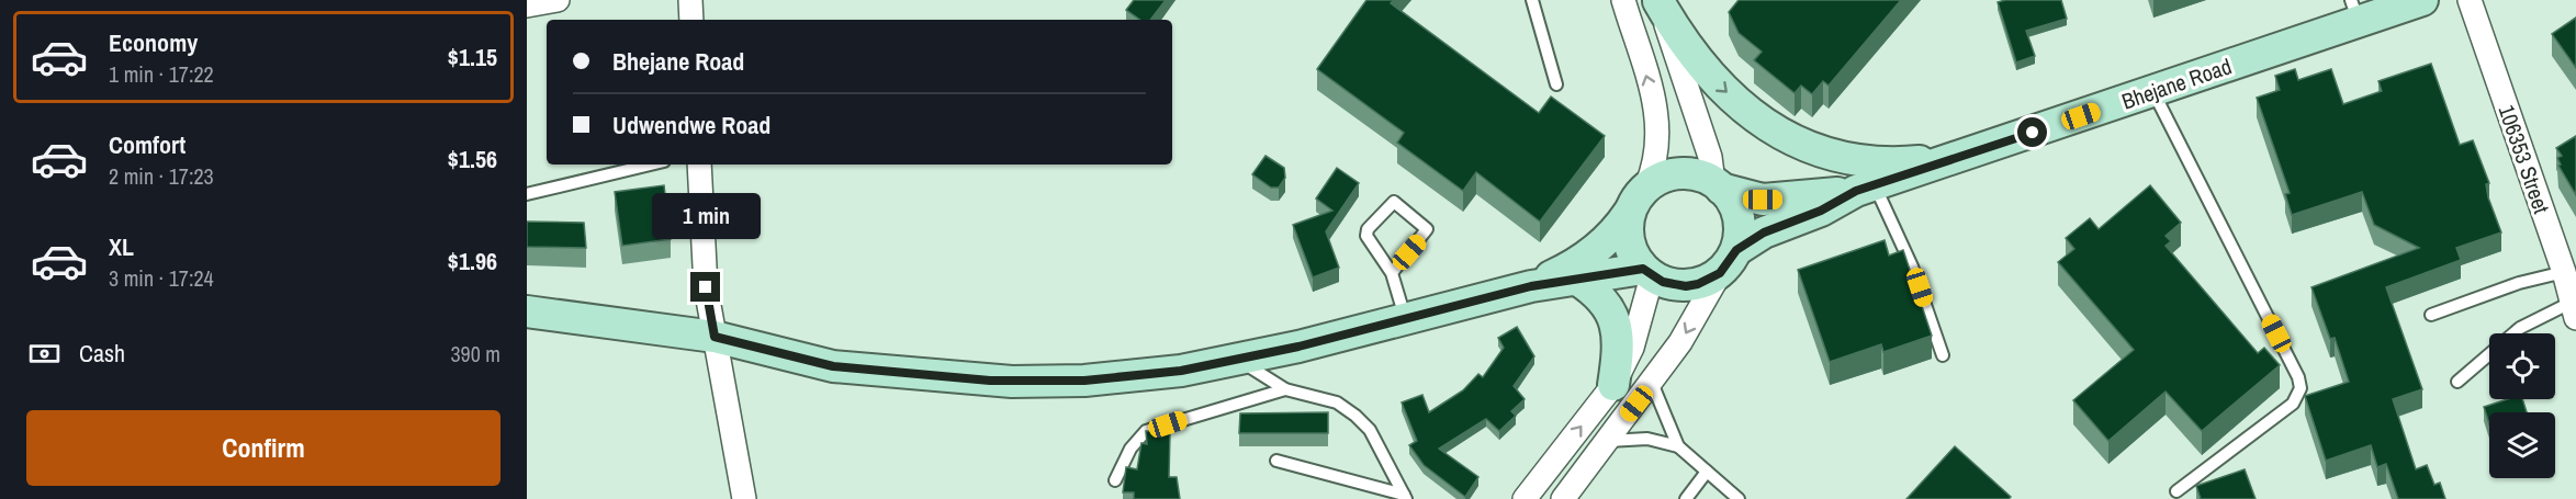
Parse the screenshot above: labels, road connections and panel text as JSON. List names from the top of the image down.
{
  "streets": {
    "street": ["Bhejane Road", "106353 Street"]
  },
  "page": {
    "list": [
      {
        "name": "Economy",
        "note": "1 min · 17:22",
        "value": "$1.15"
      },
      {
        "name": "Comfort",
        "note": "2 min · 17:23",
        "value": "$1.56"
      },
      {
        "name": "XL",
        "note": "3 min · 17:24",
        "value": "$1.96"
      }
    ],
    "banner": ["Bhejane Road", "Udwendwe Road"],
    "bubble": "1 min",
    "pay": ["Cash", "390 m"],
    "buttons": "Confirm"
  }
}
